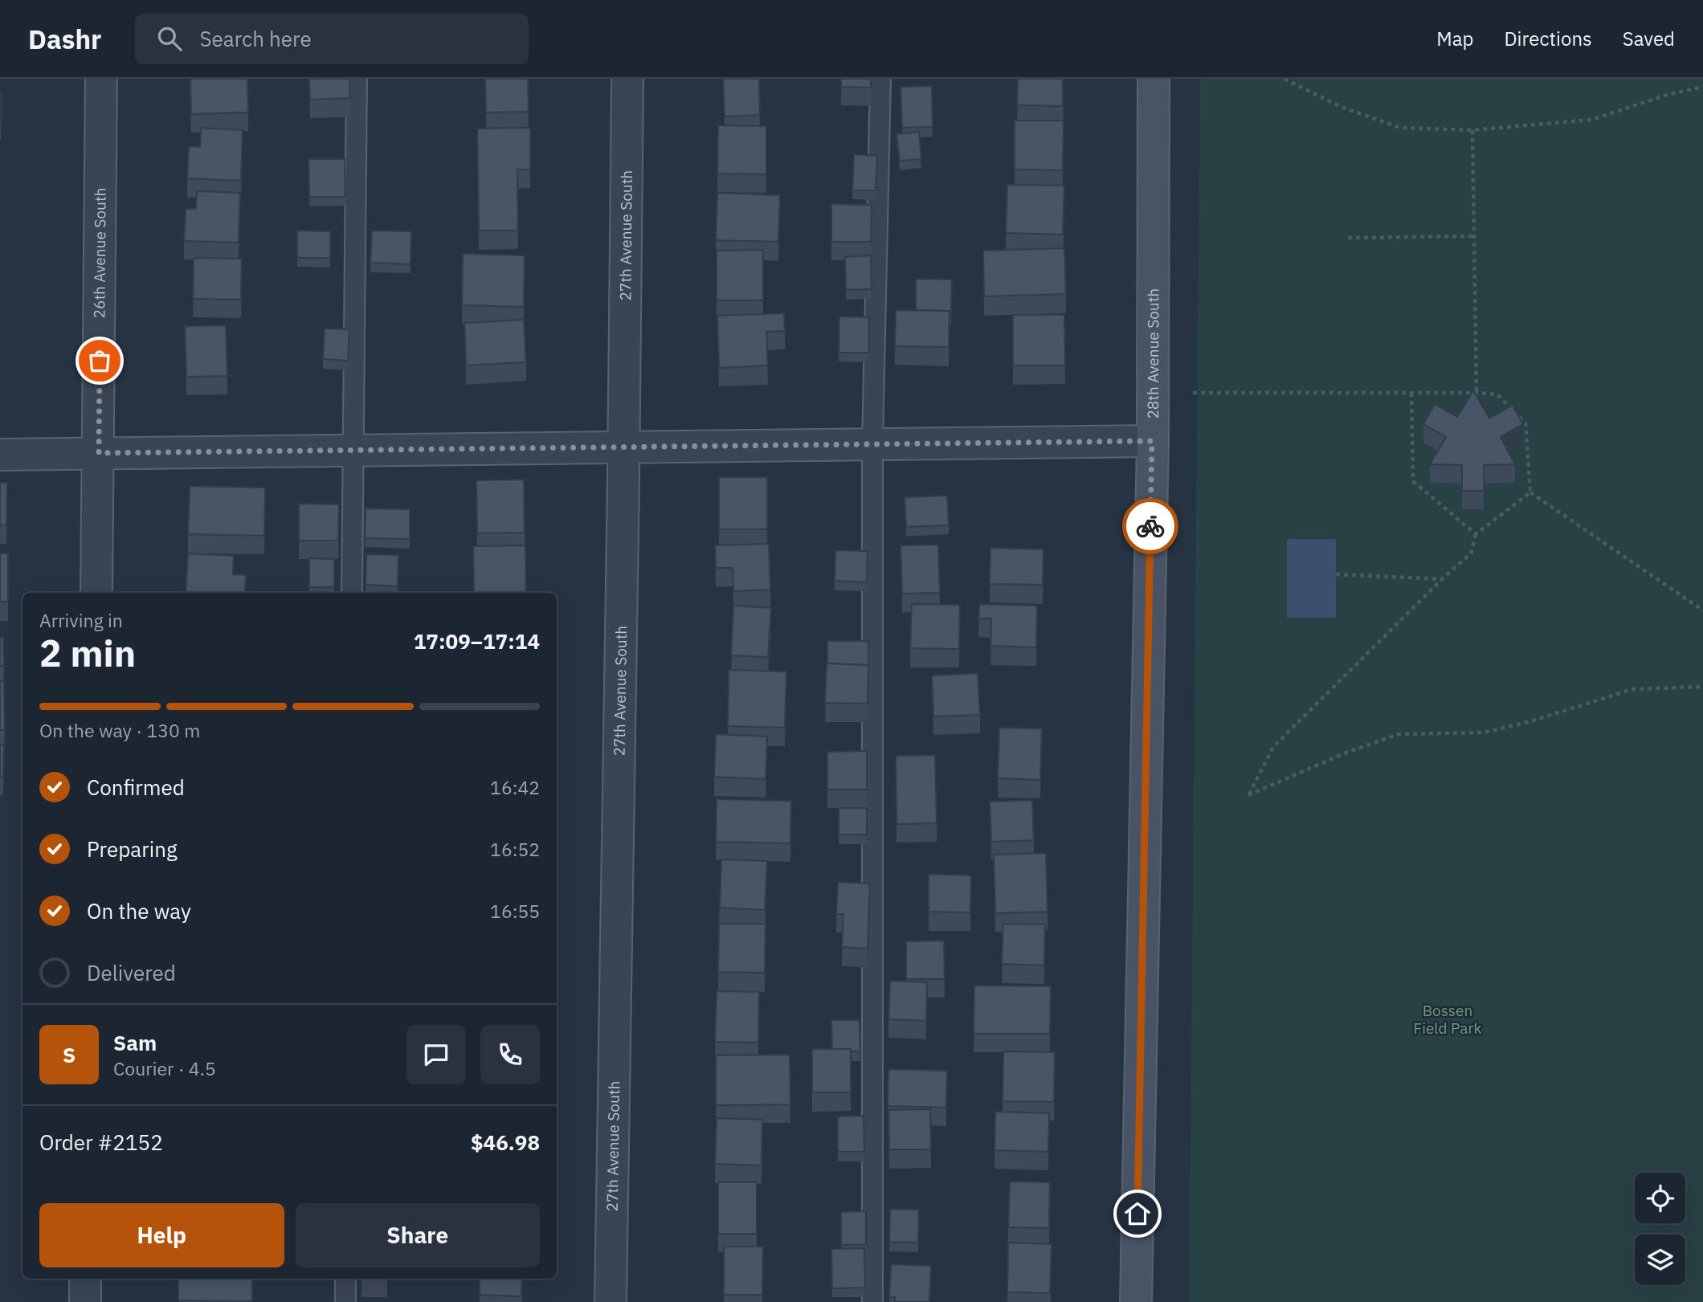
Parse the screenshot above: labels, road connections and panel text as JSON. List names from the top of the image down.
{
  "streets": {
    "street": ["27th Avenue South", "26th Avenue South", "28th Avenue South"]
  },
  "parks": ["Bossen Field Park"],
  "page": {
    "header": "Dashr",
    "search": "Search here",
    "nav": ["Map", "Directions", "Saved"],
    "heading": ["2 min", "Arriving in", "17:09–17:14"],
    "panel": [
      "Sam",
      "Courier · 4.5",
      "Order #2152",
      "$46.98"
    ],
    "bar": "On the way · 130 m",
    "list": [
      ["Confirmed", "16:42"],
      ["Preparing", "16:52"],
      ["On the way", "16:55"],
      "Delivered"
    ],
    "round": "S",
    "buttons": ["Help", "Share"]
  }
}
